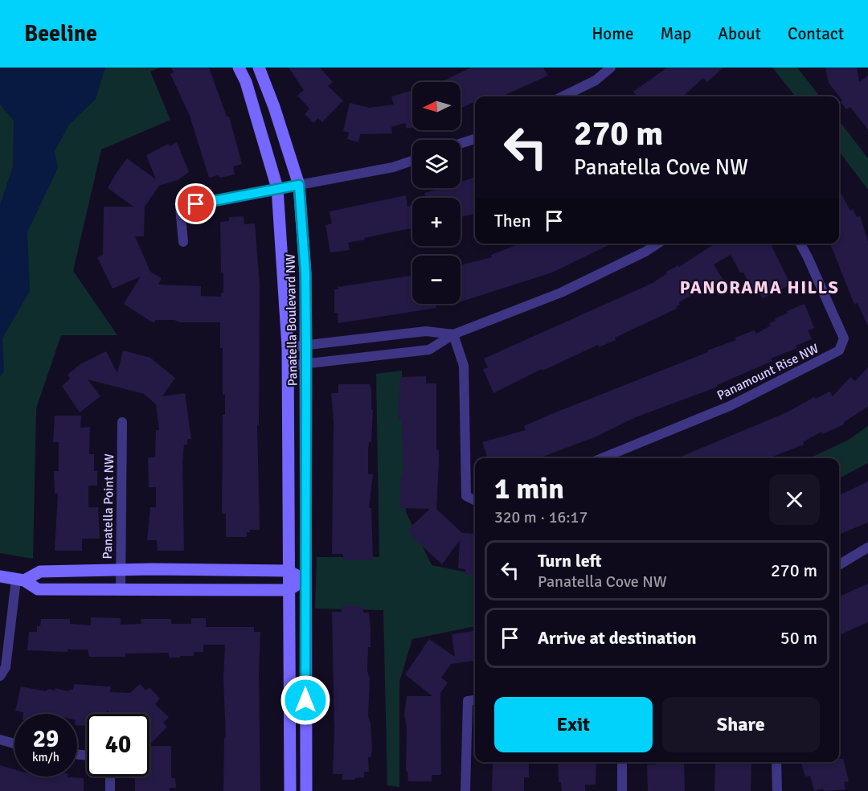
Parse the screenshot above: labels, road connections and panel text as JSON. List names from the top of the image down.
{
  "streets": {
    "street": ["Panatella Boulevard NW", "Panamount Rise NW", "Panatella Point NW"]
  },
  "districts": ["PANORAMA HILLS"],
  "north": "left",
  "page": {
    "header": "Beeline",
    "nav": [
      "Home",
      "Map",
      "About",
      "Contact"
    ],
    "map_buttons": ["+", "−"],
    "turn": ["270 m", "Panatella Cove NW"],
    "then": "Then",
    "heading": ["1 min", "320 m · 16:17"],
    "list": [
      {
        "name": "Turn left",
        "note": "Panatella Cove NW",
        "value": "270 m"
      },
      {
        "name": "Arrive at destination",
        "value": "50 m"
      }
    ],
    "buttons": ["Exit", "Share"],
    "speed": "29 km/h",
    "limit": "40"
  }
}
